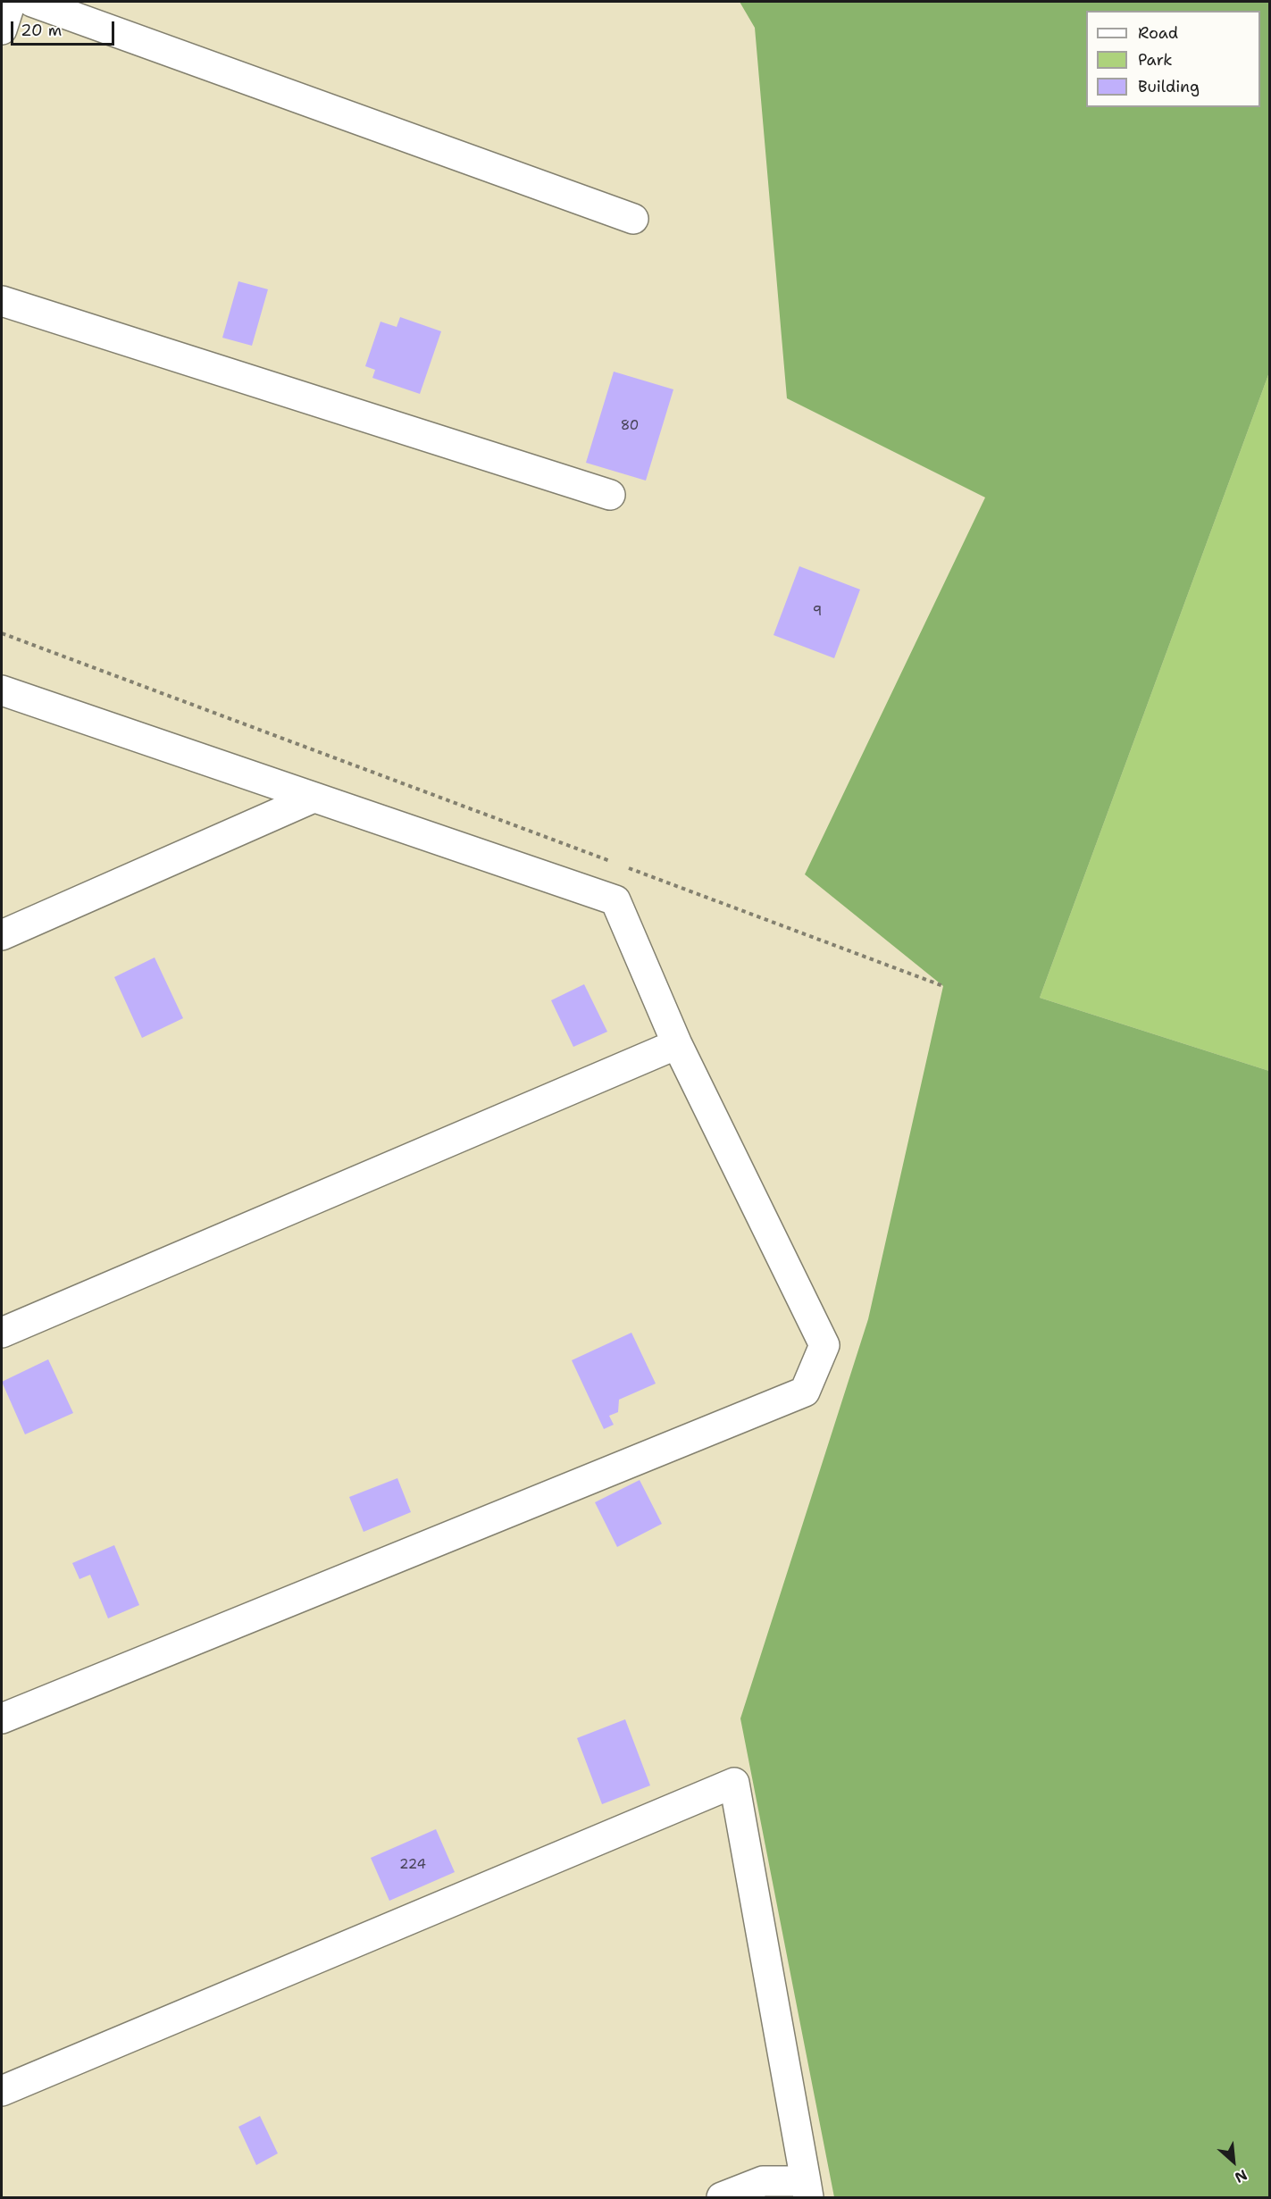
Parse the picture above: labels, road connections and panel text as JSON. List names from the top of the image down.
{
  "house_numbers": ["80", "9", "224"],
  "legend": ["Road", "Park", "Building"],
  "scale_bar": "20 m",
  "north": "bottom right"
}
